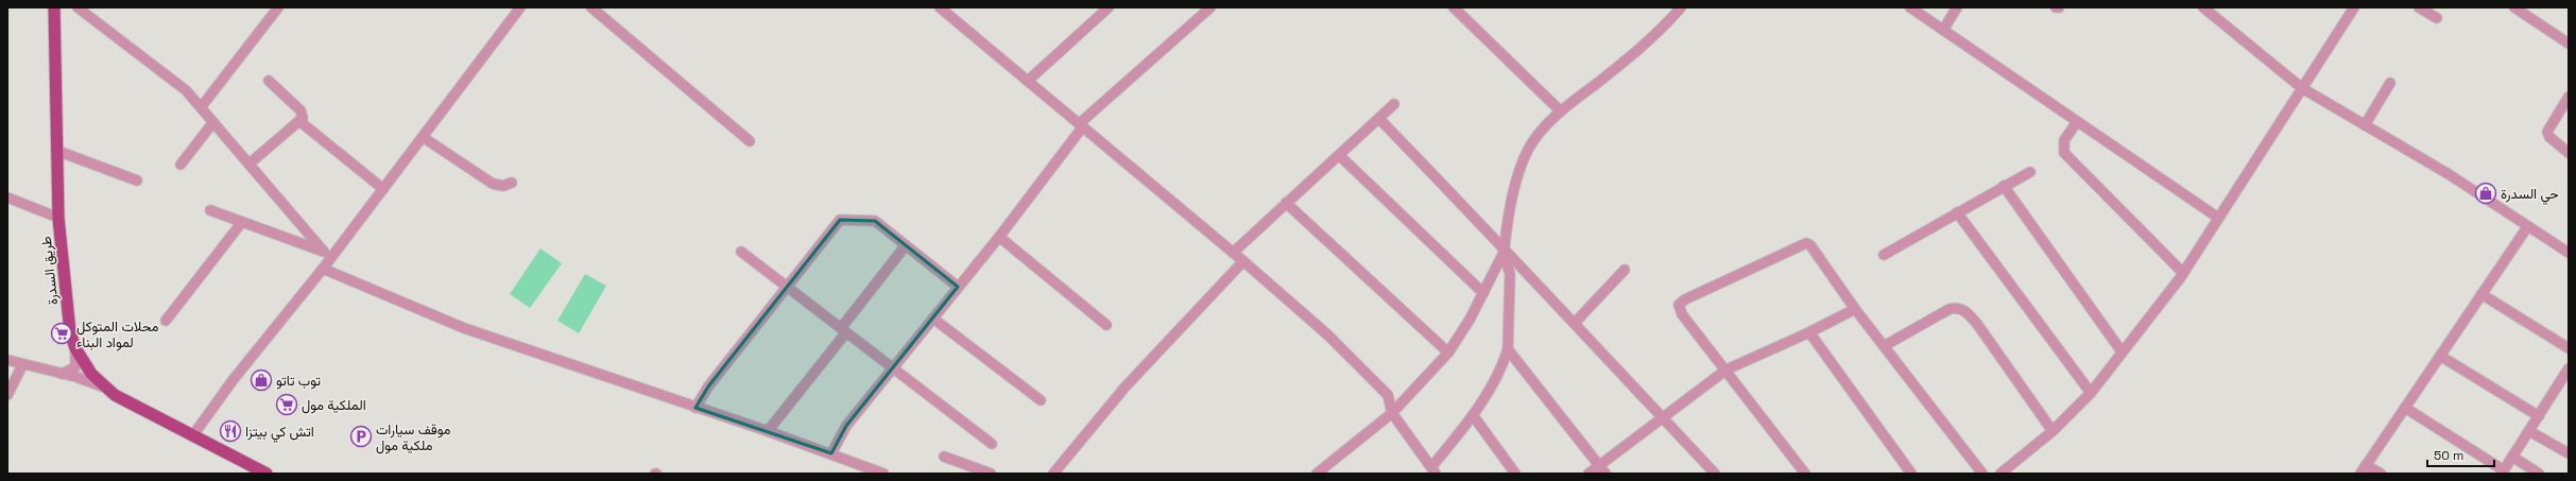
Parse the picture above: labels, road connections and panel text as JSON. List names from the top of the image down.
{
  "streets": {
    "main road": ["طريق السدرة"]
  },
  "places": {
    "shop": ["حي السدرة", "توب تاتو"],
    "supermarket": ["محلات المتوكل لمواد البناء", "الملكية مول"],
    "restaurant": ["اتش كي بيتزا"],
    "parking": ["موقف سيارات ملكية مول"]
  },
  "scale_bar": "50 m"
}
